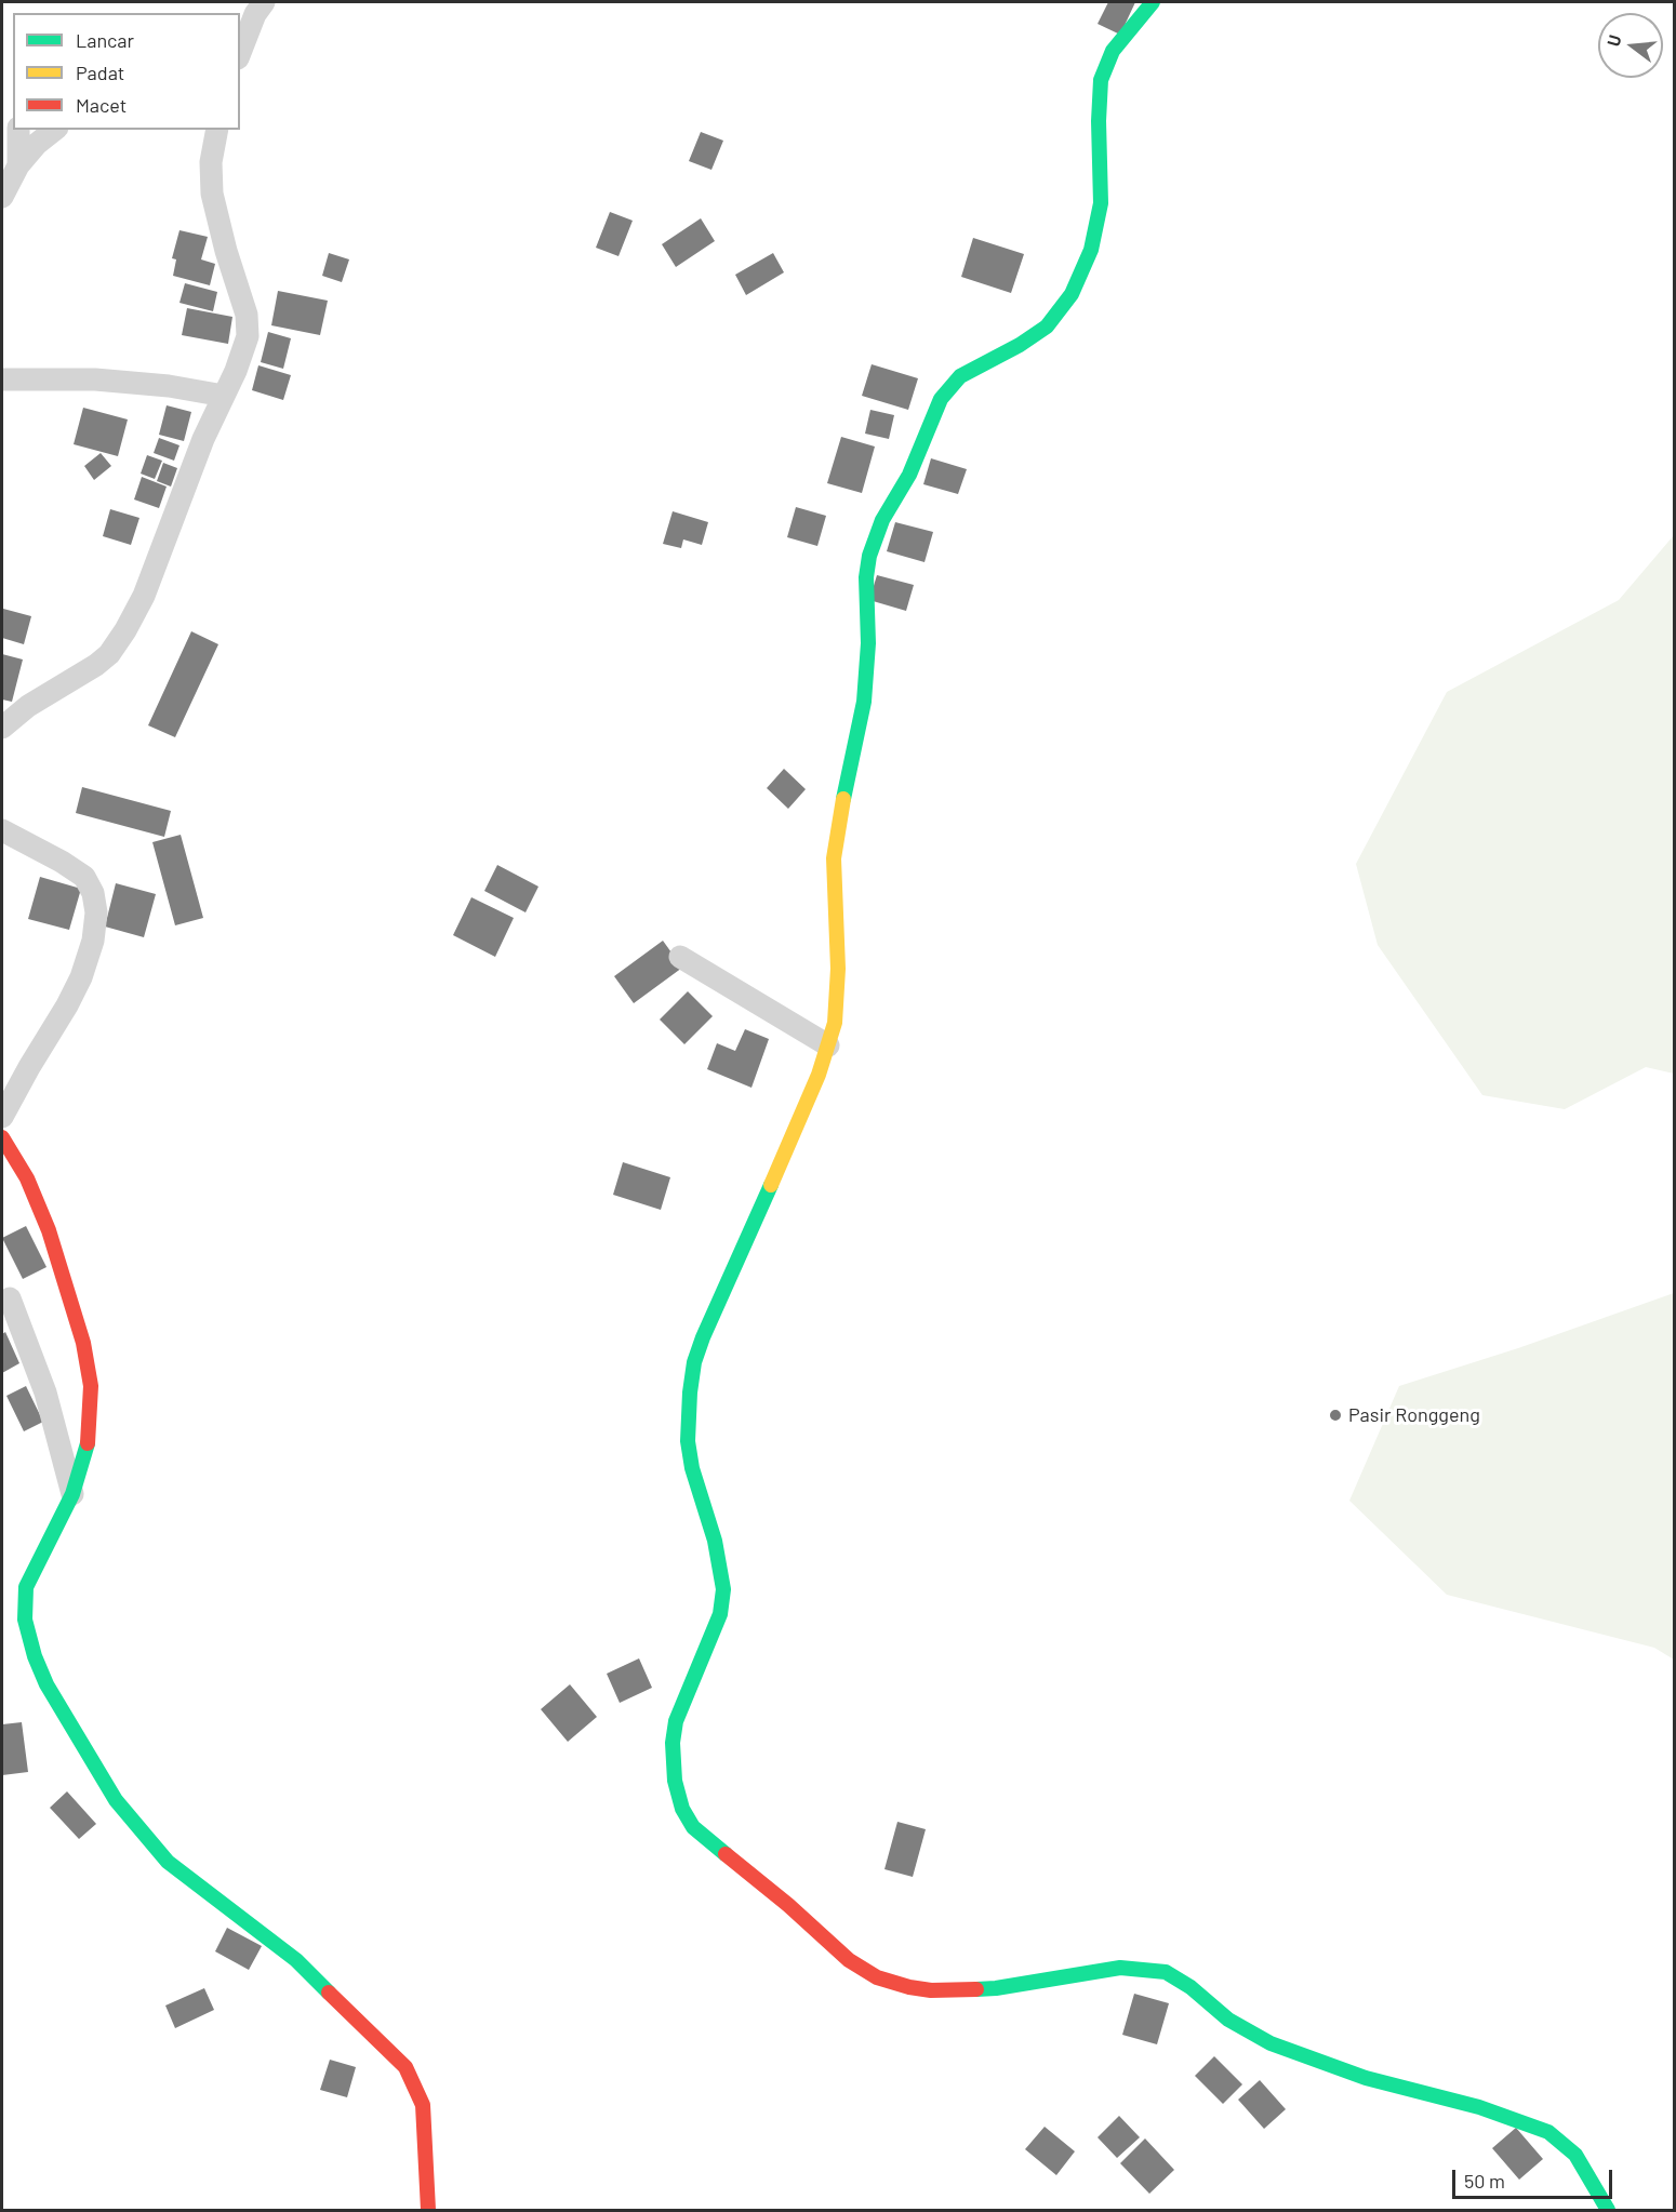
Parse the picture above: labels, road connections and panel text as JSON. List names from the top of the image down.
{
  "places": ["Pasir Ronggeng"],
  "legend": ["Lancar", "Padat", "Macet"],
  "scale_bar": "50 m",
  "north": "left"
}
